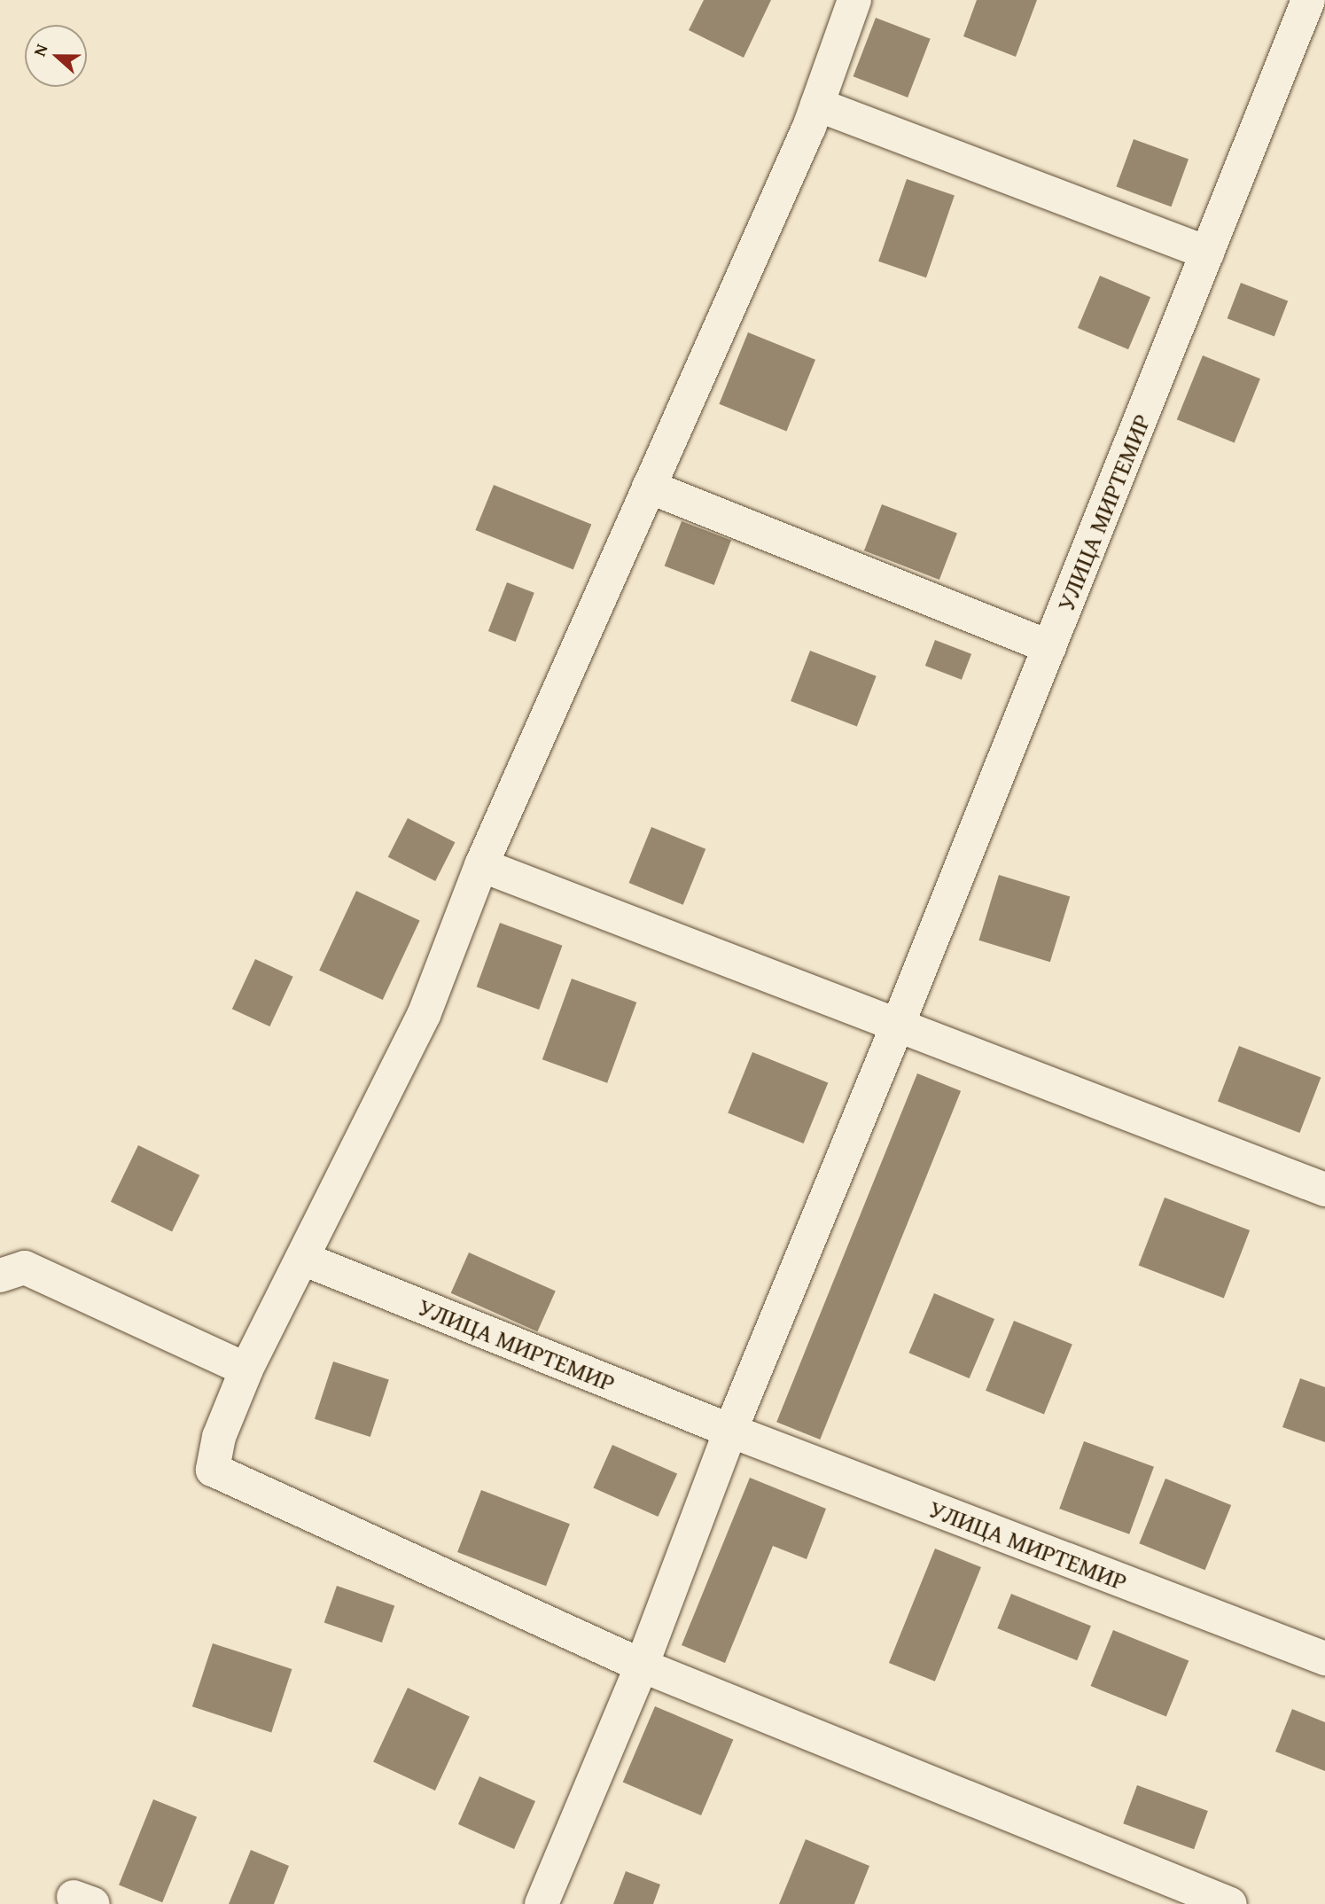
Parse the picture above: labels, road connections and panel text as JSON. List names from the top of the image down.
{
  "streets": {
    "street": ["УЛИЦА МИРТЕМИР"]
  },
  "north": "left"
}
